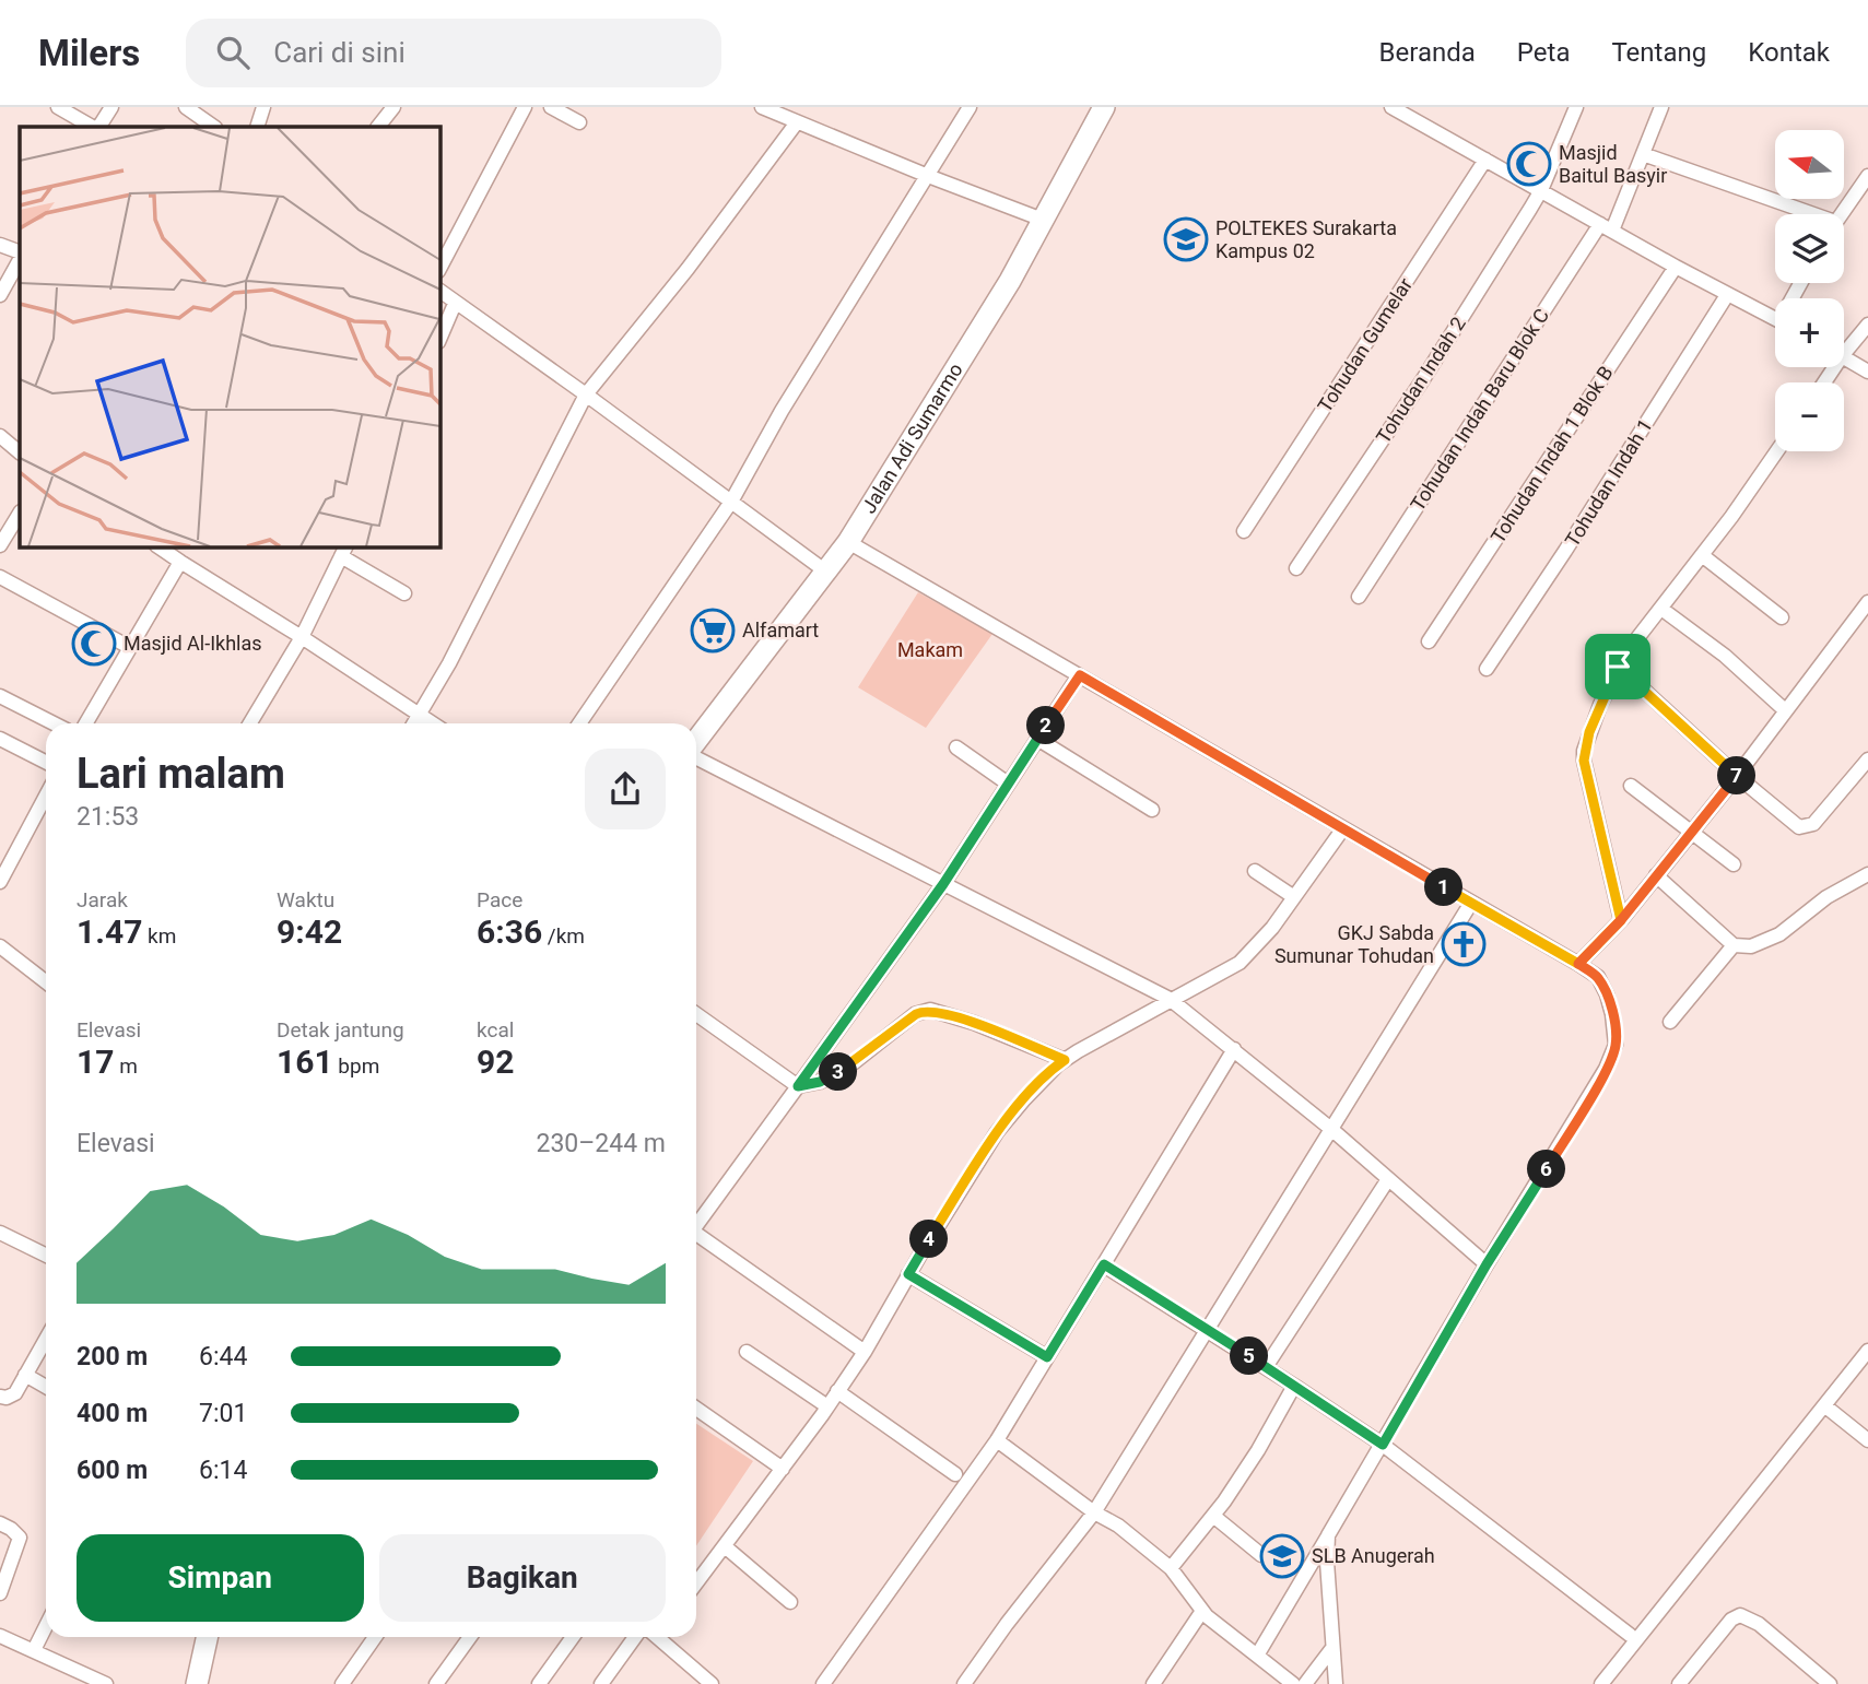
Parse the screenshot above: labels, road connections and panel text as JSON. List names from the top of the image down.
{
  "streets": {
    "main road": ["Jalan Adi Sumarmo"],
    "street": [
      "Tohudan Gumelar",
      "Tohudan Indah 2",
      "Tohudan Indah Baru Blok C",
      "Tohudan Indah 1 Blok B",
      "Tohudan Indah 1"
    ]
  },
  "parks": ["Makam"],
  "places": {
    "mosque": ["Masjid Baitul Basyir", "Masjid Al-Ikhlas"],
    "school or university": ["POLTEKES Surakarta Kampus 02", "SLB Anugerah"],
    "supermarket": ["Alfamart"],
    "church": ["GKJ Sabda Sumunar Tohudan"]
  },
  "north": "left",
  "page": {
    "header": "Milers",
    "search": "Cari di sini",
    "nav": [
      "Beranda",
      "Peta",
      "Tentang",
      "Kontak"
    ],
    "map_buttons": ["+", "−"],
    "pins": [
      "2",
      "7",
      "1",
      "3",
      "6",
      "4",
      "5"
    ],
    "heading": ["Lari malam", "21:53"],
    "stats": [
      ["Jarak", "1.47 km"],
      ["Waktu", "9:42"],
      ["Pace", "6:36 /km"],
      ["Elevasi", "17 m"],
      ["Detak jantung", "161 bpm"],
      ["kcal", "92"]
    ],
    "chart": ["Elevasi", "230–244 m"],
    "list": [
      {
        "name": "200 m",
        "note": "6:44"
      },
      {
        "name": "400 m",
        "note": "7:01"
      },
      {
        "name": "600 m",
        "note": "6:14"
      }
    ],
    "buttons": ["Simpan", "Bagikan"]
  }
}
